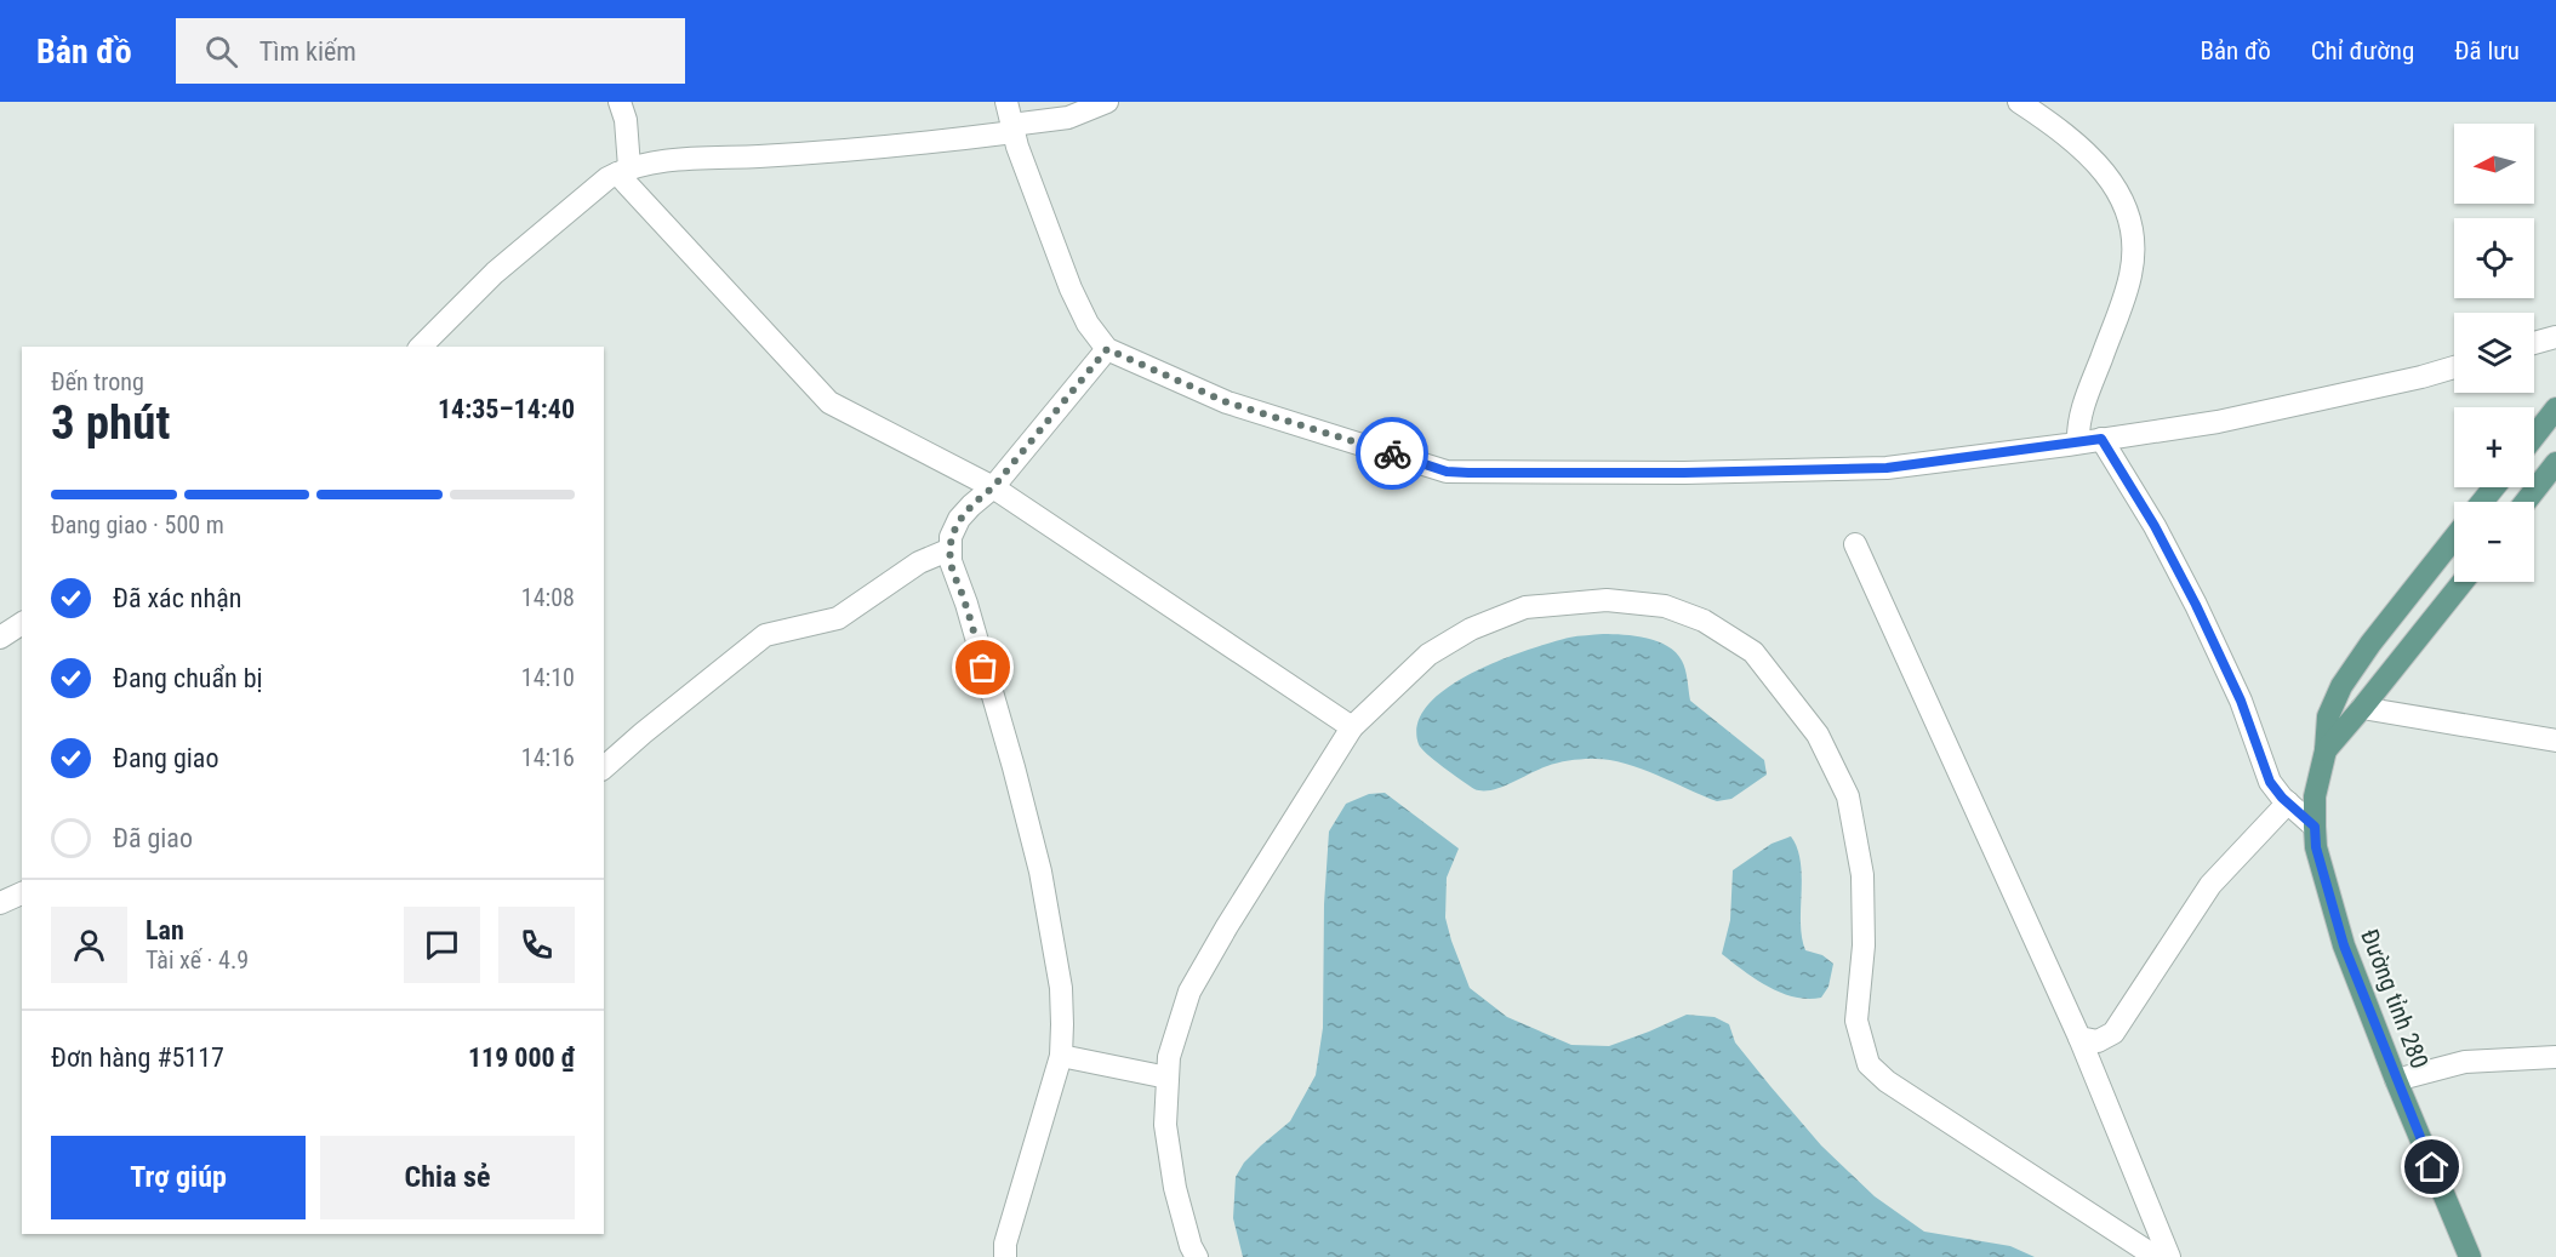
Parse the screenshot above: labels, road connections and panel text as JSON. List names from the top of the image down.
{
  "streets": {
    "main road": ["Đường tỉnh 280"]
  },
  "north": "left",
  "page": {
    "header": "Bản đồ",
    "search": "Tìm kiếm",
    "nav": ["Bản đồ", "Chỉ đường", "Đã lưu"],
    "map_buttons": ["+", "−"],
    "heading": ["3 phút", "Đến trong", "14:35–14:40"],
    "panel": [
      "Lan",
      "Tài xế · 4.9",
      "Đơn hàng #5117",
      "119 000 ₫"
    ],
    "bar": "Đang giao · 500 m",
    "list": [
      ["Đã xác nhận", "14:08"],
      ["Đang chuẩn bị", "14:10"],
      ["Đang giao", "14:16"],
      "Đã giao"
    ],
    "buttons": ["Trợ giúp", "Chia sẻ"]
  }
}
